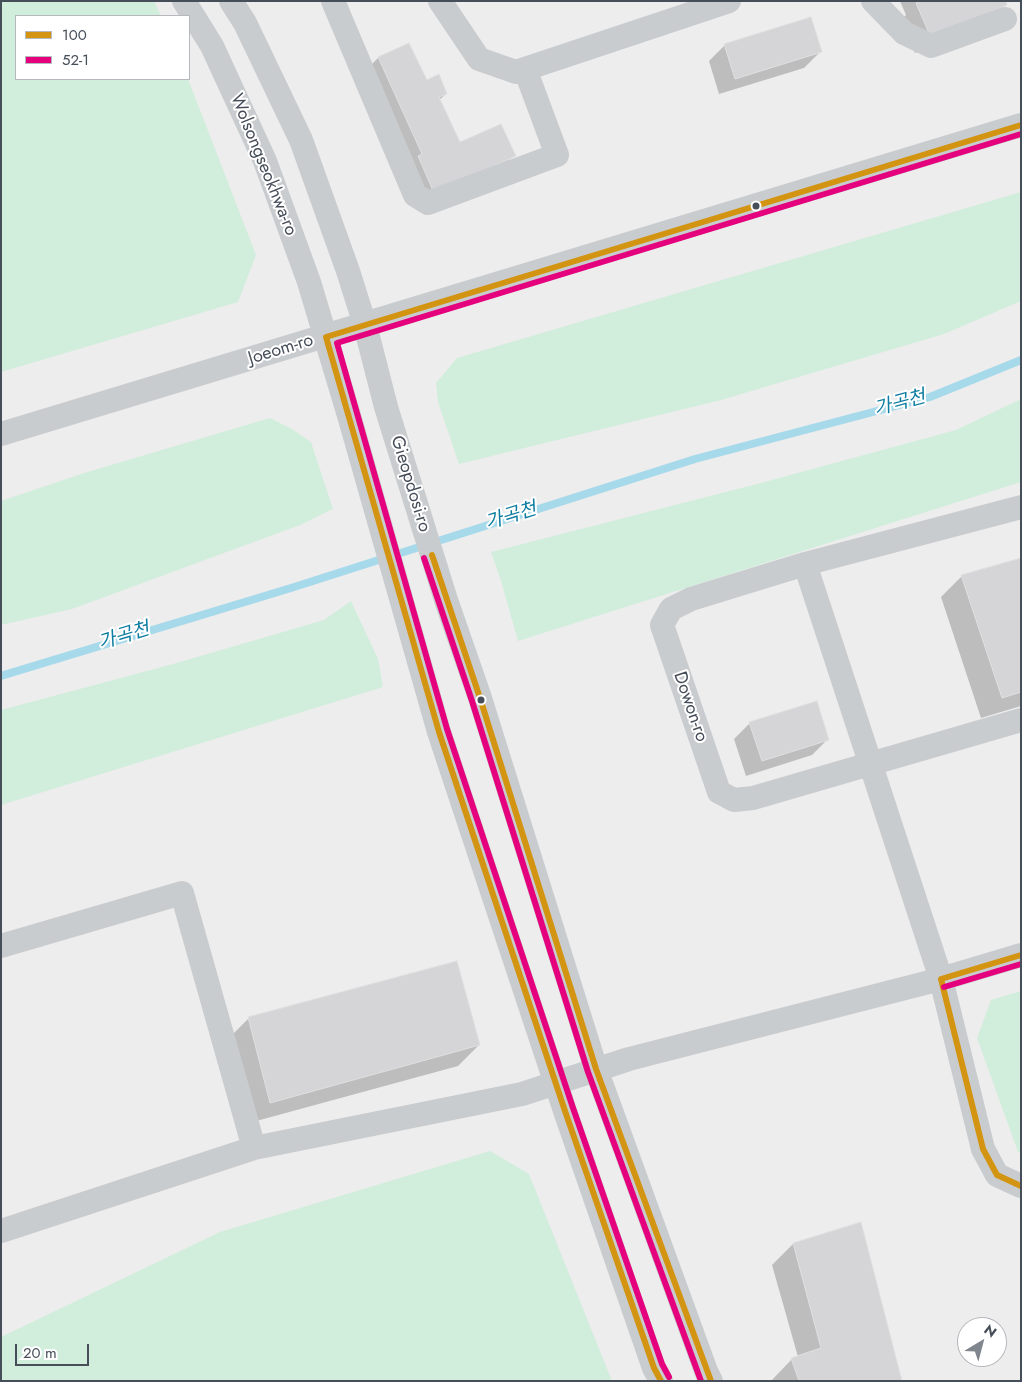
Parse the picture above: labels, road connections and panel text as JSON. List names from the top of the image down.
{
  "streets": {
    "street": [
      "Wolsongseokhwa-ro",
      "Joeom-ro",
      "Gieopdosi-ro",
      "Dowon-ro"
    ]
  },
  "crossings": [
    ["Wolsongseokhwa-ro", "Joeom-ro"],
    ["Joeom-ro", "Gieopdosi-ro"]
  ],
  "water": ["가곡천"],
  "lines": ["transit line 100", "transit line 52-1"],
  "legend": ["100", "52-1"],
  "scale_bar": "20 m",
  "north": "top right"
}
